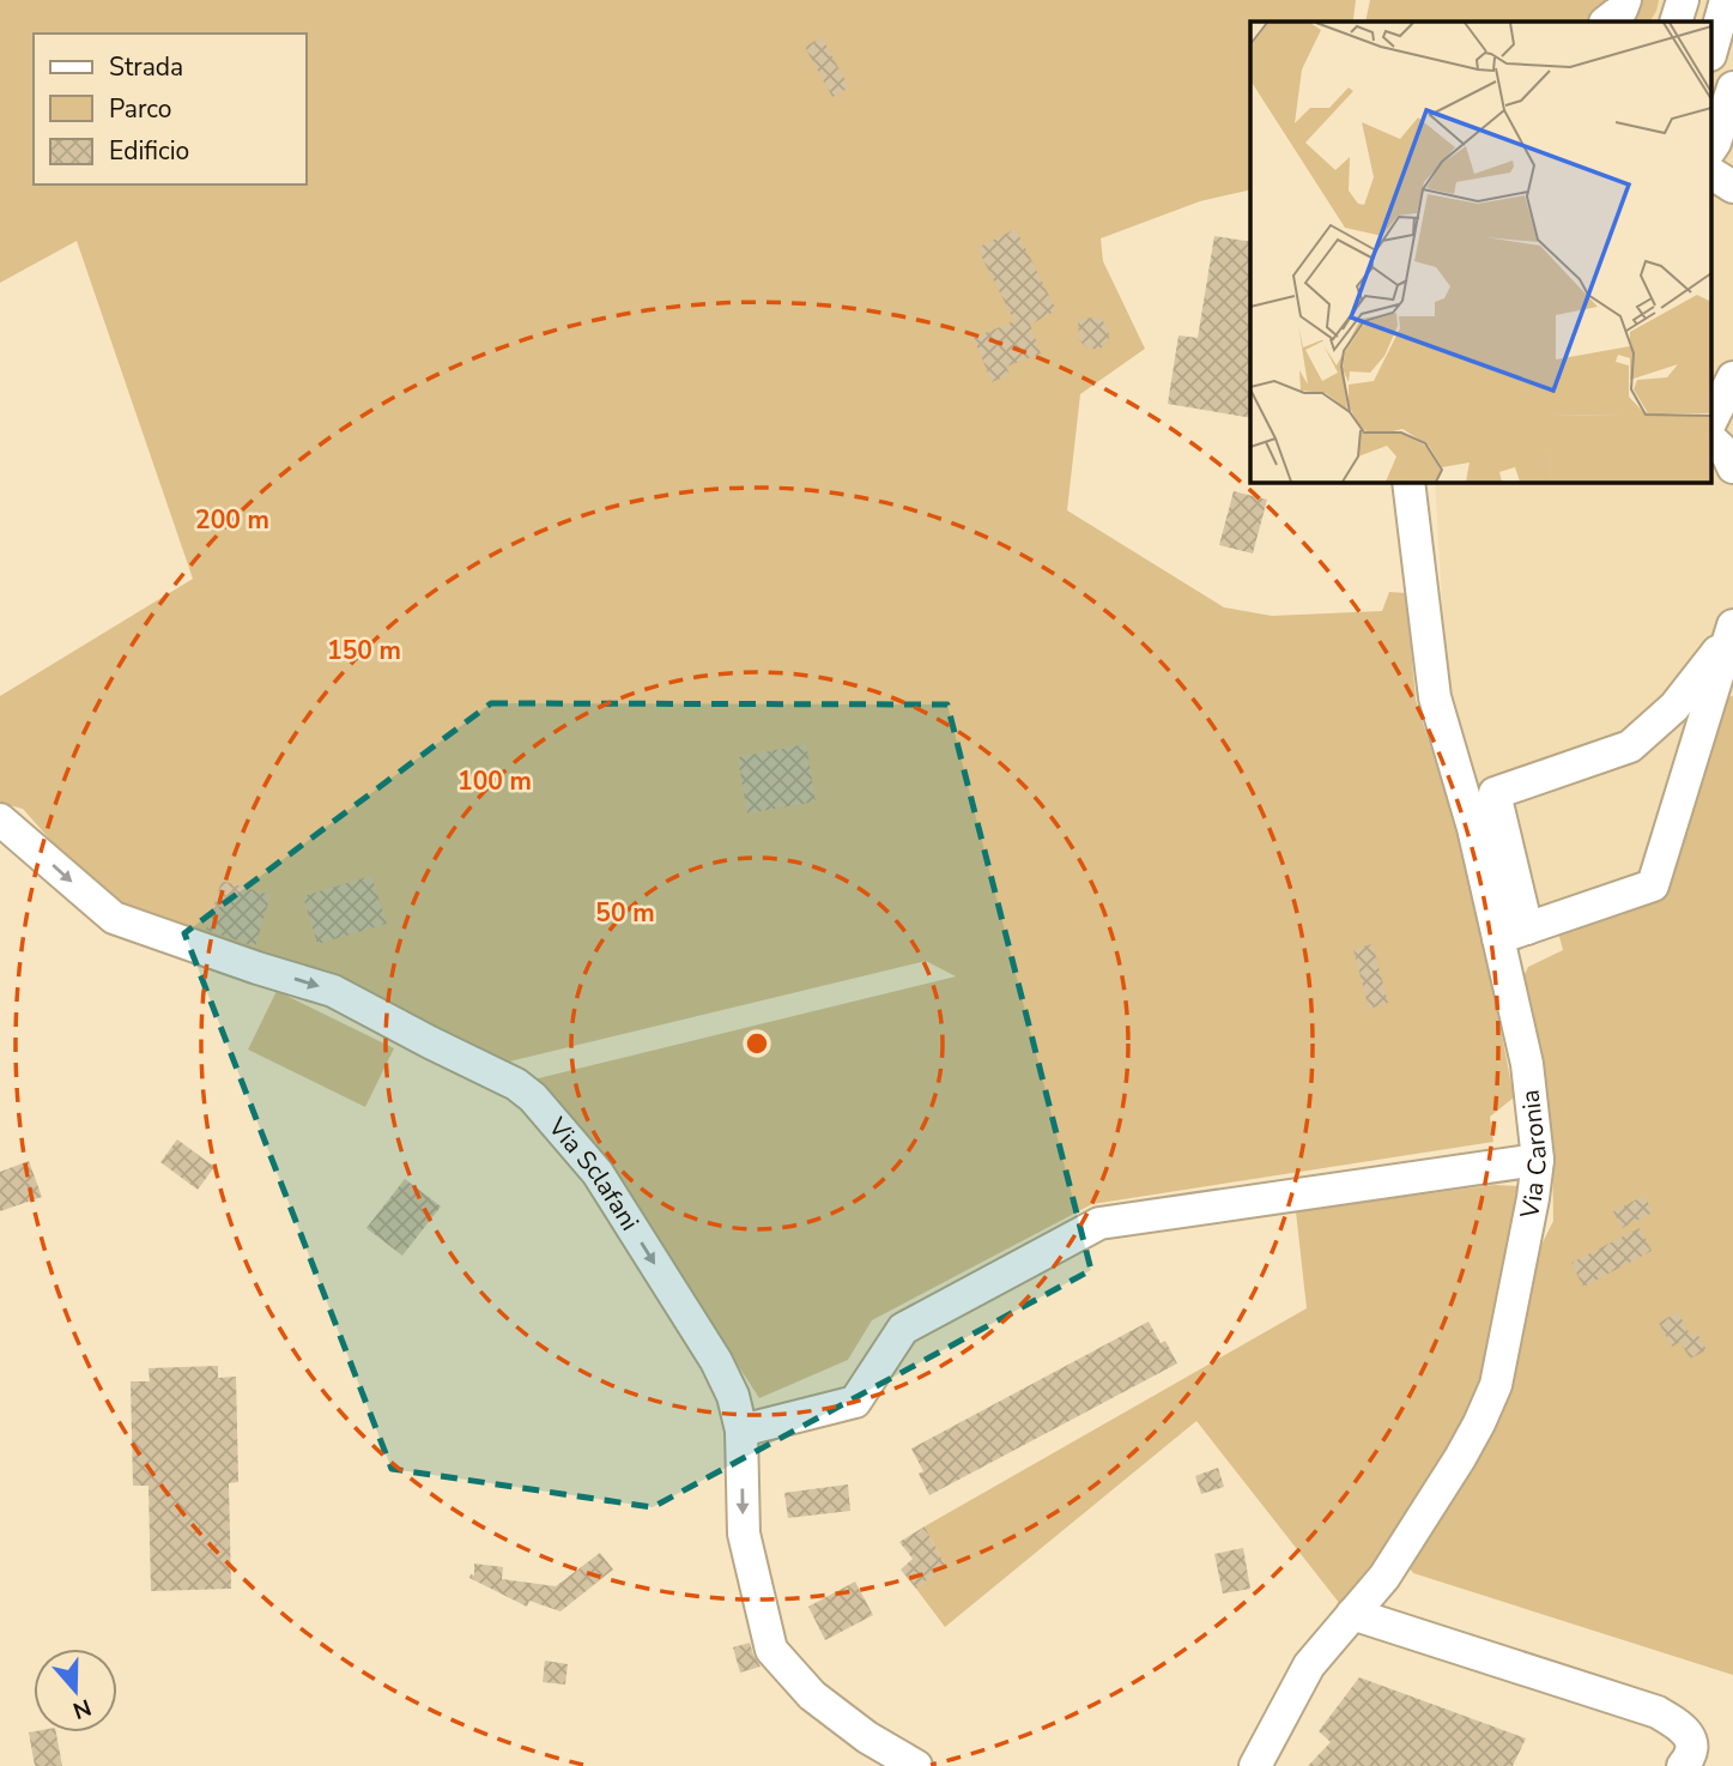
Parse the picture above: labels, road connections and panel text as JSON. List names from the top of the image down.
{
  "streets": {
    "street": ["Via Caronia", "Via Sclafani"]
  },
  "one_way": ["Via Sclafani"],
  "legend": ["Strada", "Parco", "Edificio"],
  "north": "bottom",
  "rings": [
    "200 m",
    "150 m",
    "100 m",
    "50 m"
  ]
}
